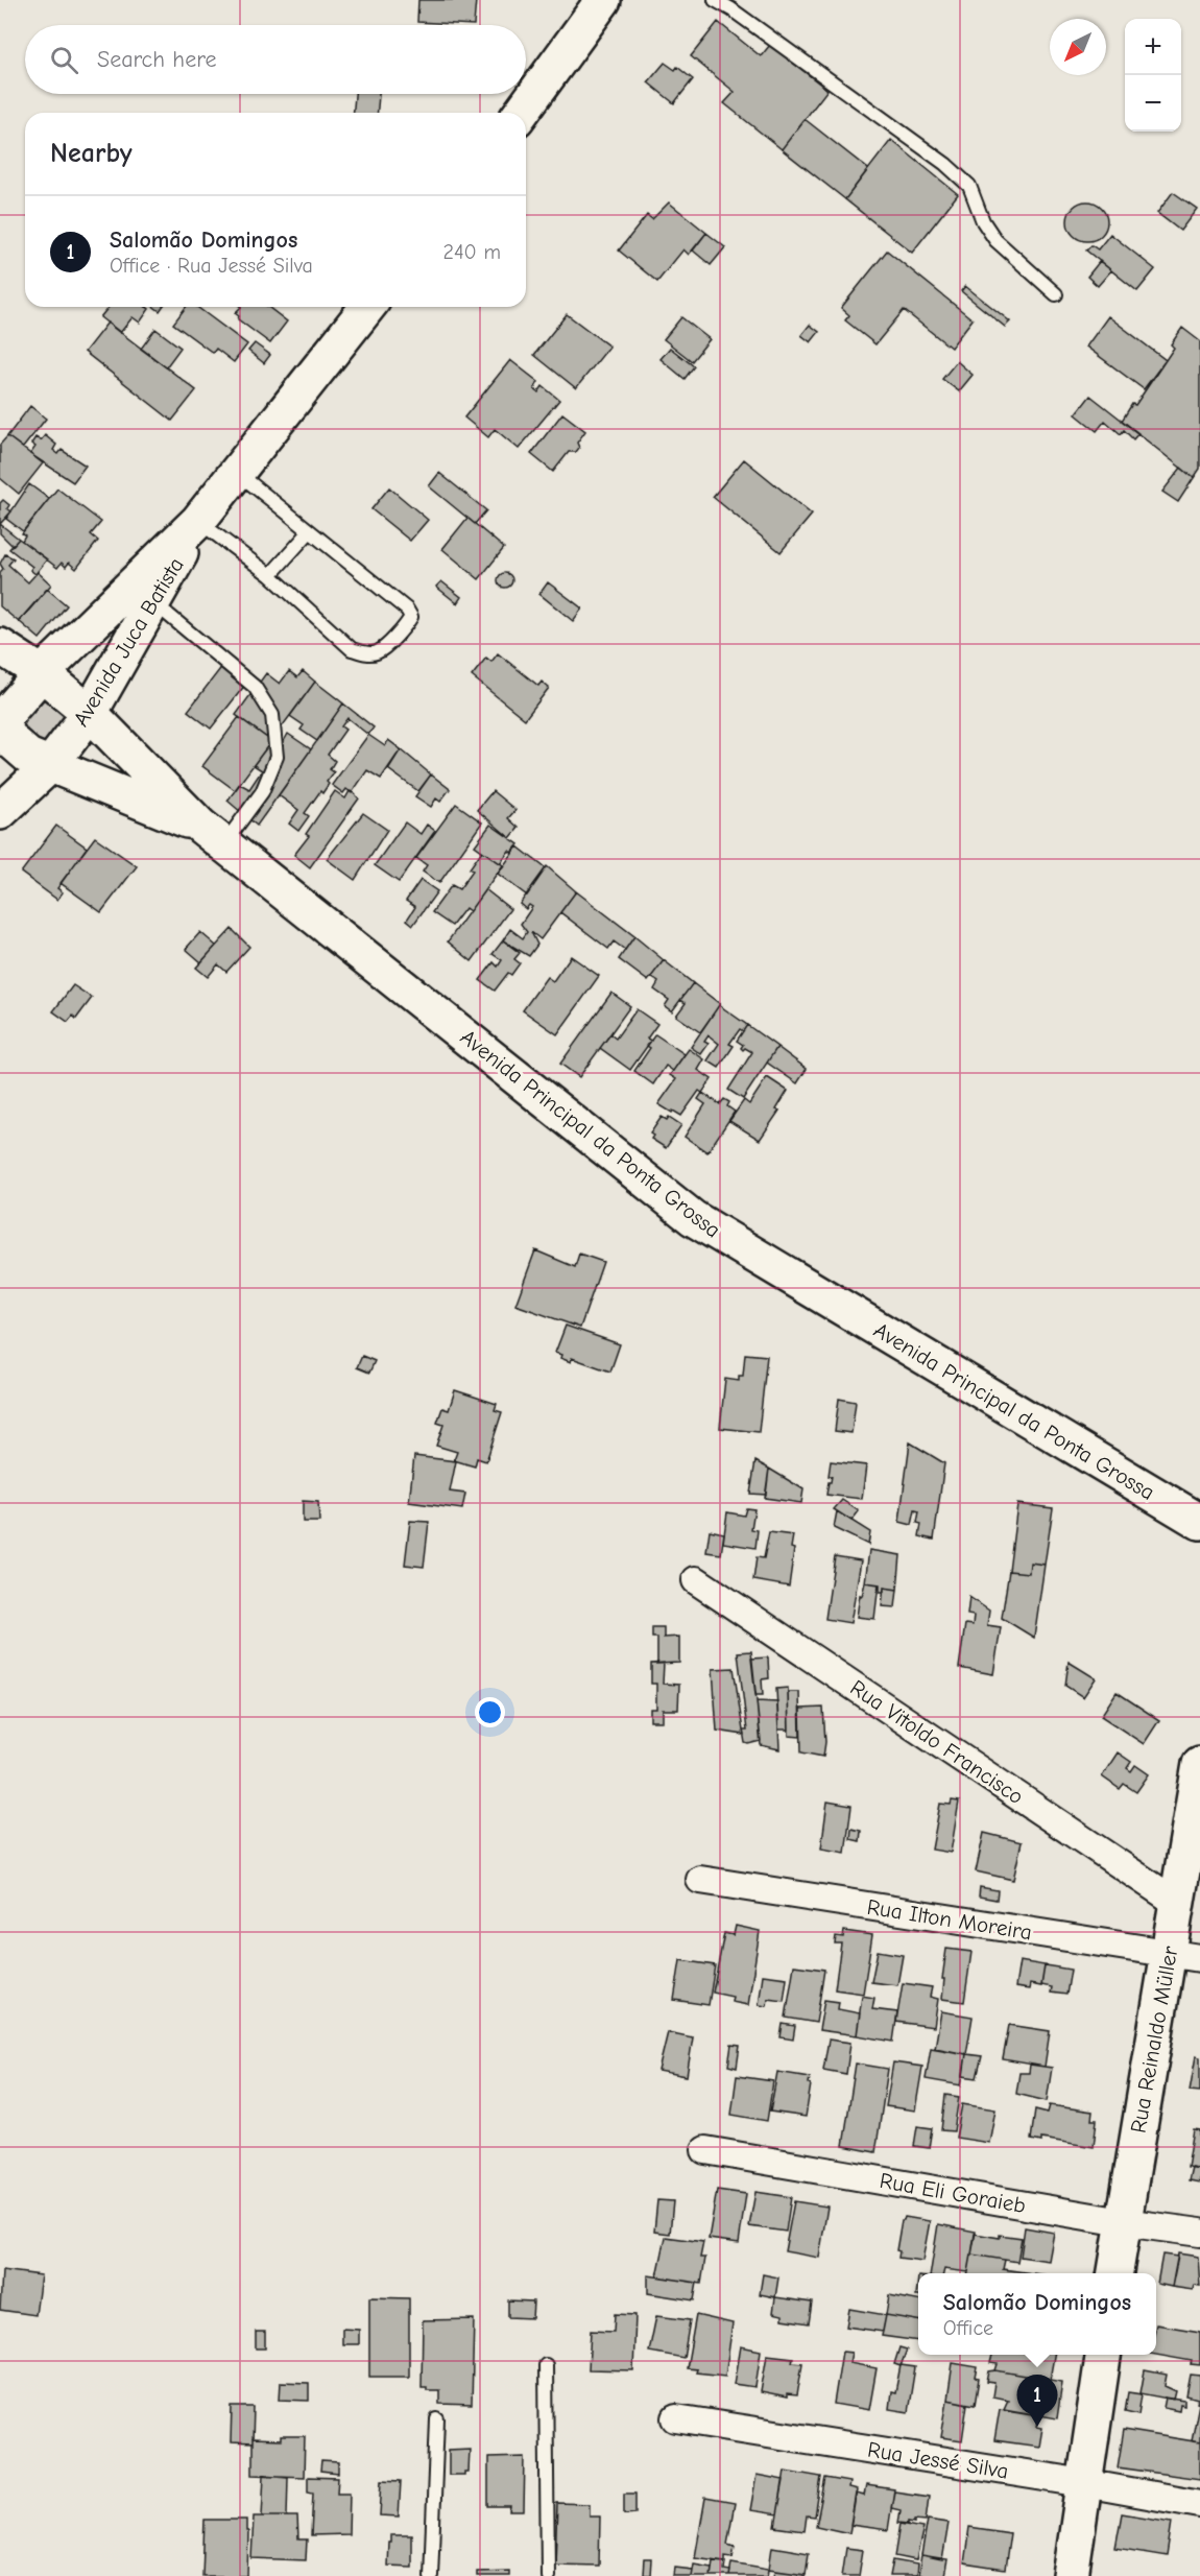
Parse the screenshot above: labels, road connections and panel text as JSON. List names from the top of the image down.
{
  "streets": {
    "main road": ["Avenida Juca Batista", "Avenida Principal da Ponta Grossa", "Rua Reinaldo Müller"],
    "street": [
      "Rua Vitoldo Francisco",
      "Rua Ilton Moreira",
      "Rua Eli Goraieb",
      "Rua Jessé Silva"
    ]
  },
  "crossings": [
    ["Avenida Juca Batista", "Avenida Principal da Ponta Grossa"],
    ["Rua Vitoldo Francisco", "Rua Reinaldo Müller"],
    ["Rua Ilton Moreira", "Rua Reinaldo Müller"],
    ["Rua Reinaldo Müller", "Rua Eli Goraieb"]
  ],
  "north": "bottom left",
  "page": {
    "map_buttons": ["+", "−"],
    "search": "Search here",
    "heading": "Nearby",
    "list": [
      {
        "mark": "1",
        "name": "Salomão Domingos",
        "note": "Office · Rua Jessé Silva",
        "value": "240 m"
      }
    ],
    "popup": ["Salomão Domingos", "Office"],
    "pins": "1"
  }
}
